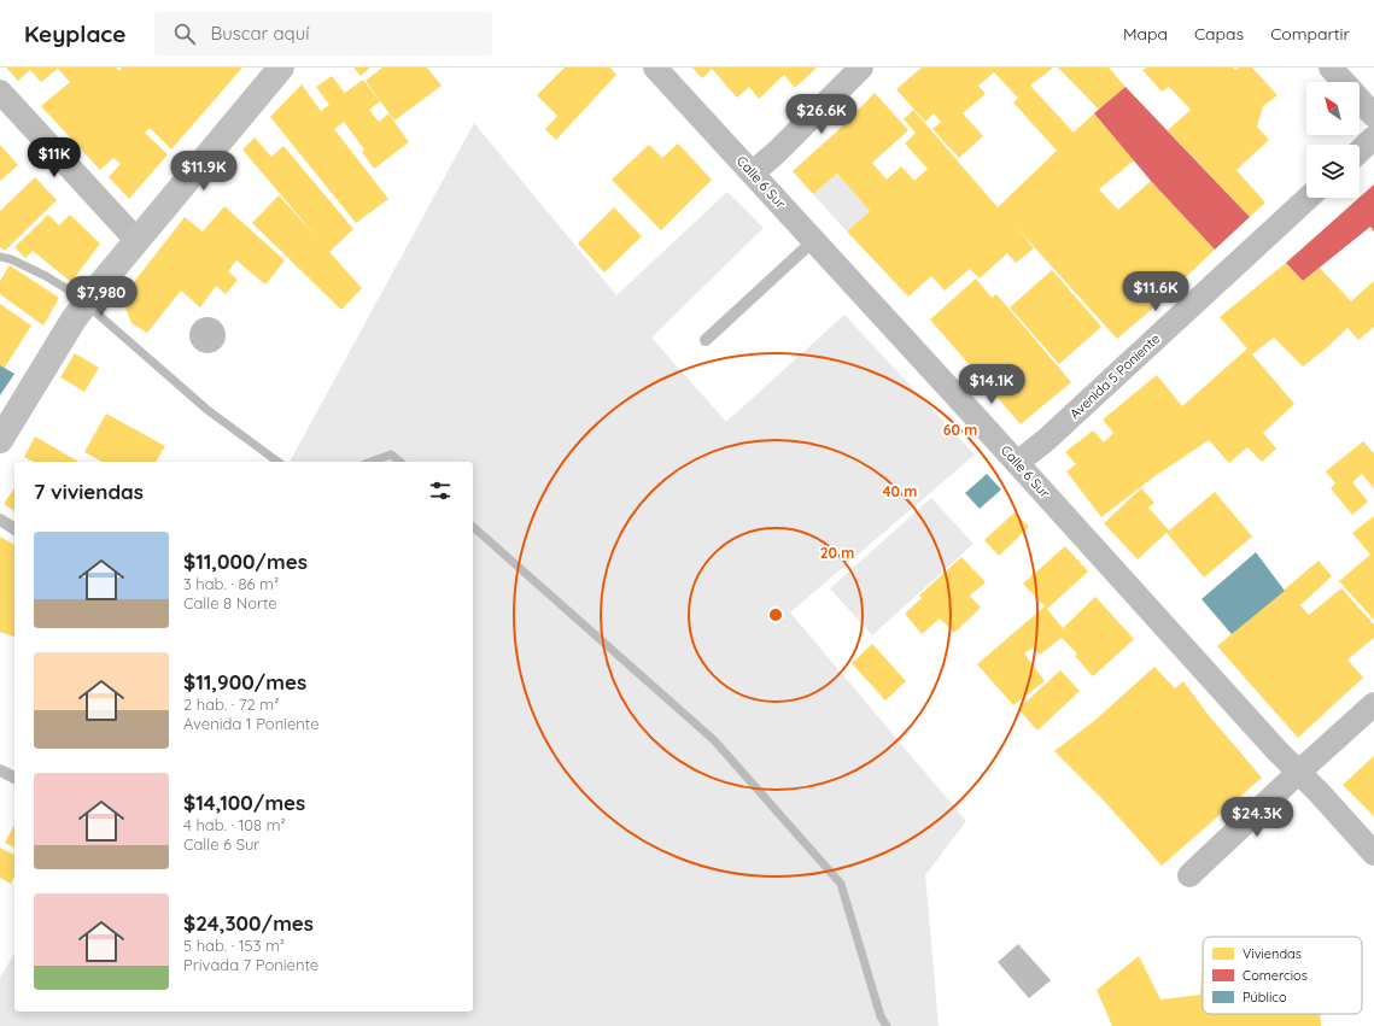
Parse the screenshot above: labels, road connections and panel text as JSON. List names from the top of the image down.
{
  "streets": {
    "street": ["Calle 6 Sur", "Avenida 5 Poniente"]
  },
  "crossings": [
    ["Calle 6 Sur", "Avenida 5 Poniente"]
  ],
  "legend": ["Viviendas", "Comercios", "Público"],
  "north": "top left",
  "page": {
    "header": "Keyplace",
    "search": "Buscar aquí",
    "nav": ["Mapa", "Capas", "Compartir"],
    "price": [
      "$26.6K",
      "$11K",
      "$11.9K",
      "$11.6K",
      "$7,980",
      "$14.1K",
      "$24.3K"
    ],
    "heading": "7 viviendas",
    "list": [
      {
        "name": "$11,000/mes",
        "note": "3 hab. · 86 m² · Calle 8 Norte"
      },
      {
        "name": "$11,900/mes",
        "note": "2 hab. · 72 m² · Avenida 1 Poniente"
      },
      {
        "name": "$14,100/mes",
        "note": "4 hab. · 108 m² · Calle 6 Sur"
      },
      {
        "name": "$24,300/mes",
        "note": "5 hab. · 153 m² · Privada 7 Poniente"
      }
    ]
  },
  "rings": ["60 m", "40 m", "20 m"]
}
